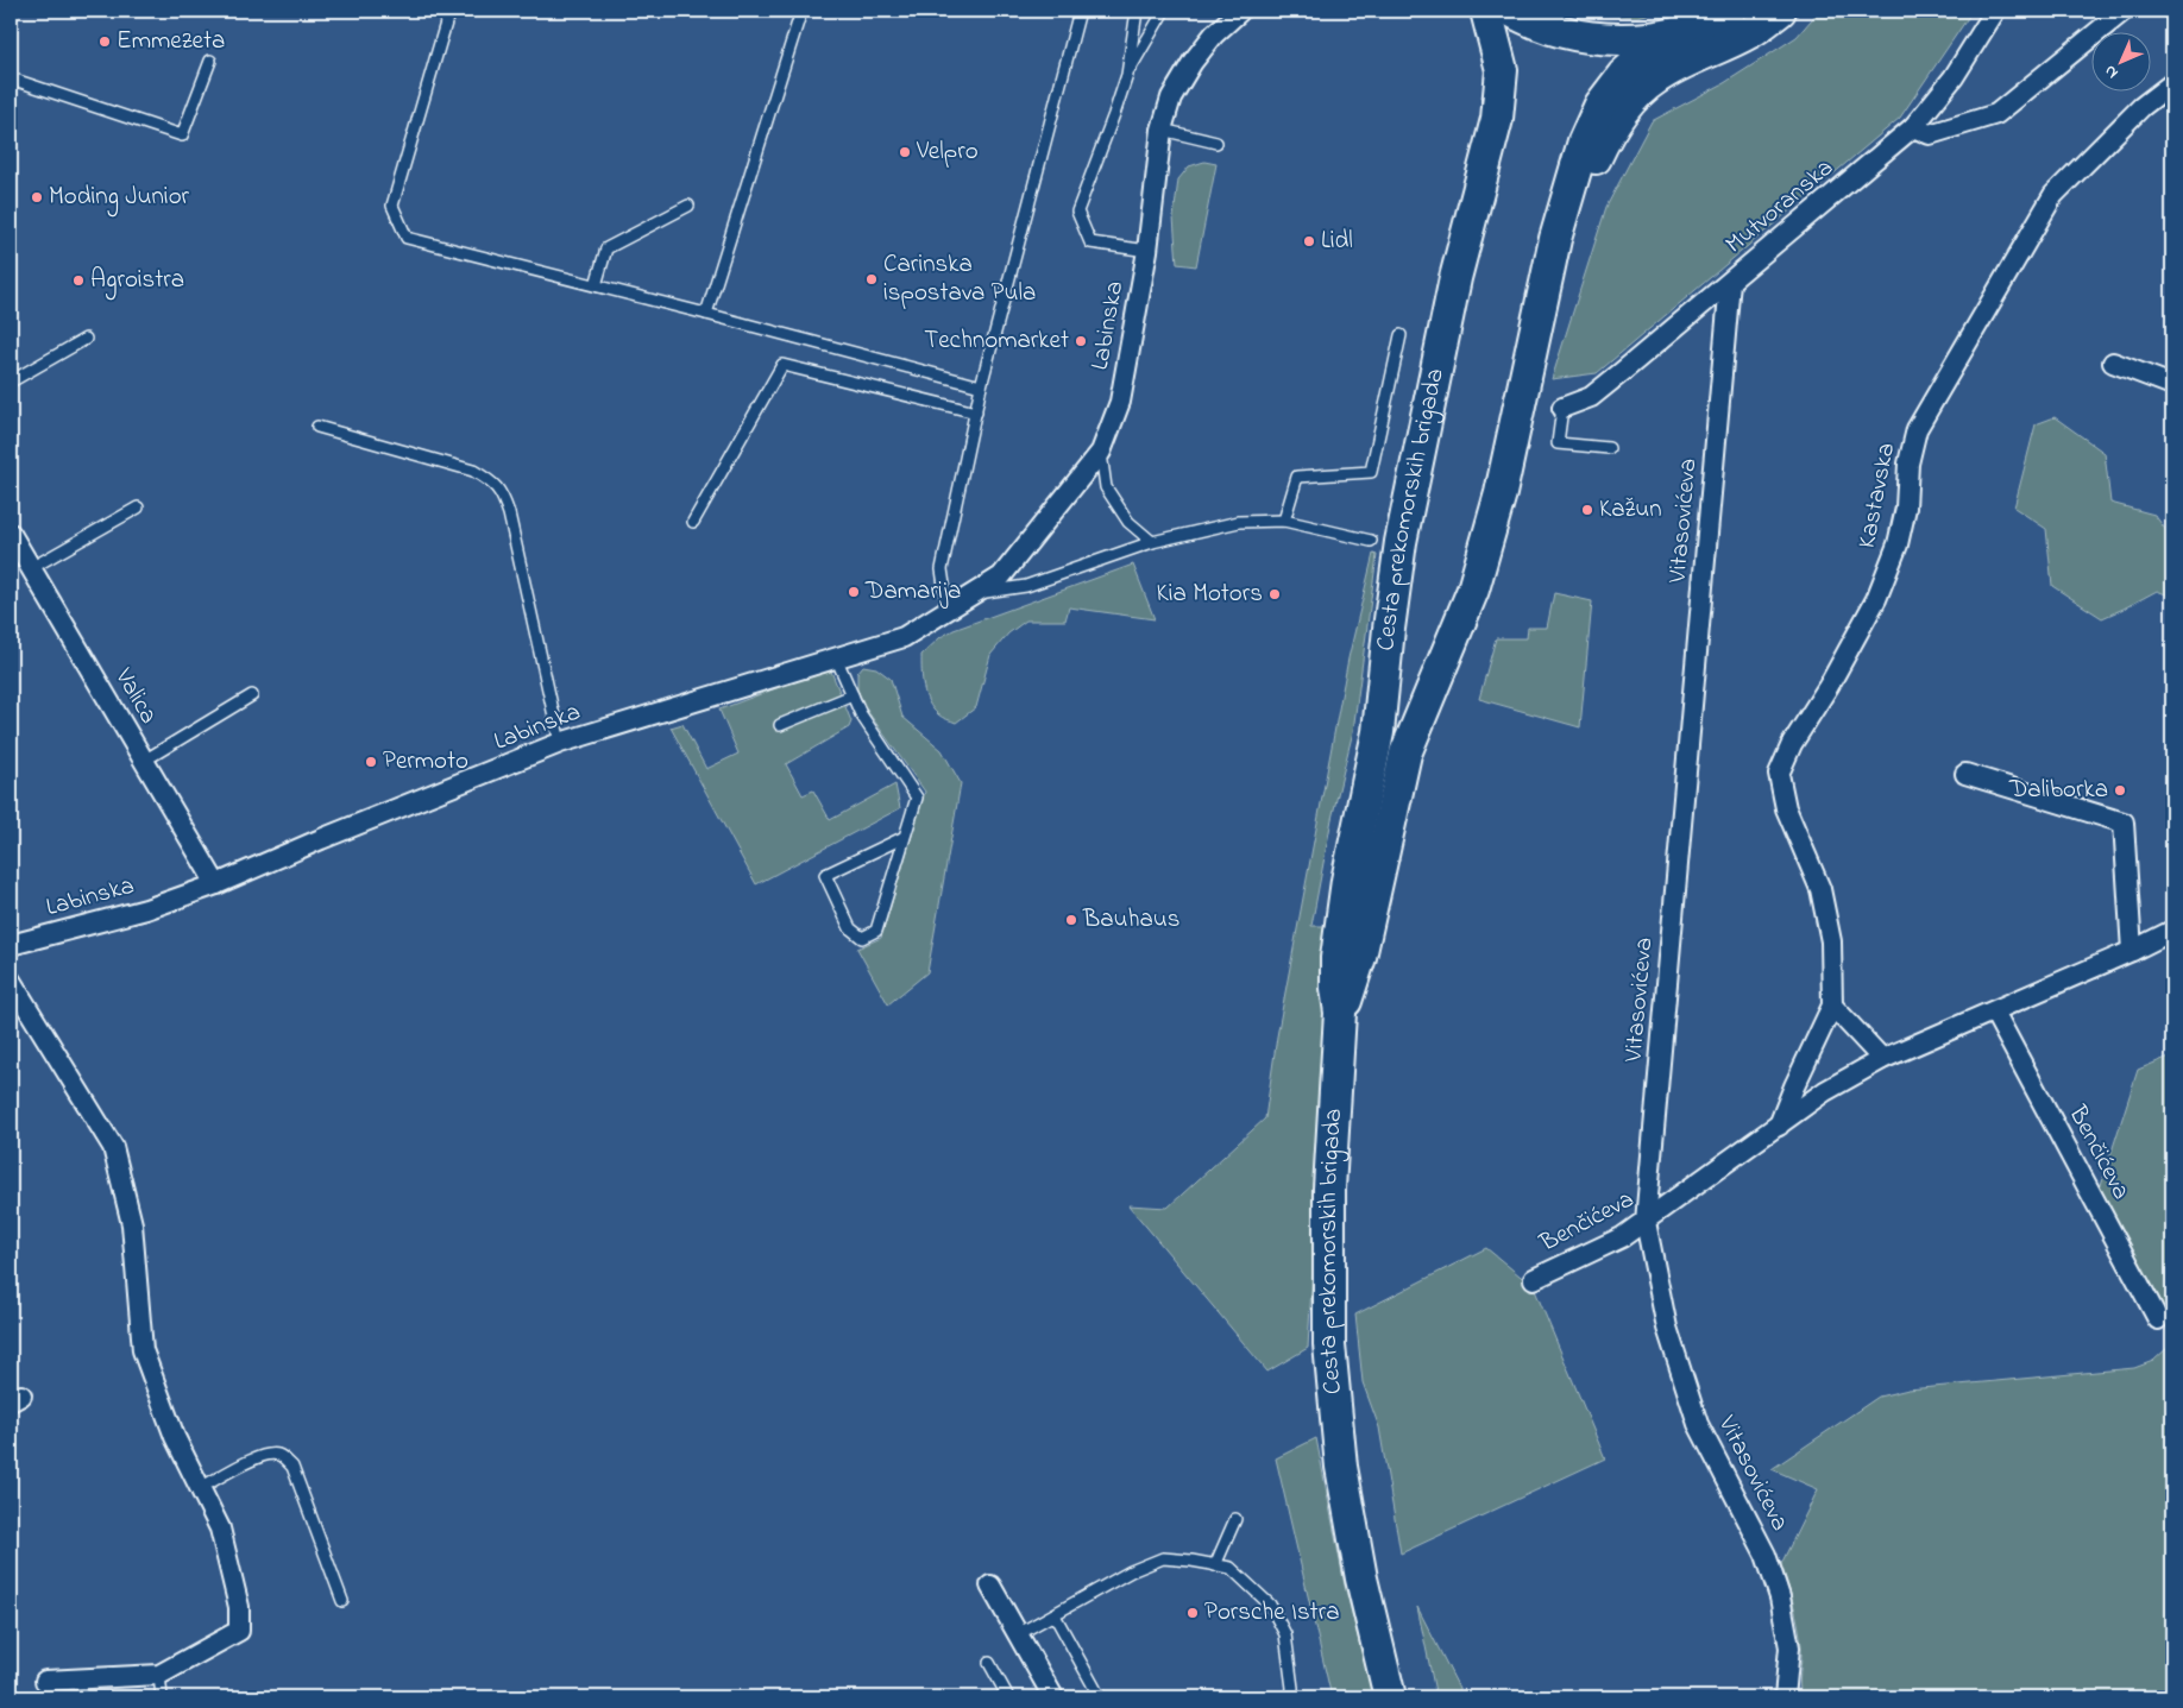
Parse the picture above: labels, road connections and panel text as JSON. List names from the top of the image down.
{
  "streets": {
    "main road": ["Cesta prekomorskih brigada"],
    "street": [
      "Mutvoranska",
      "Labinska",
      "Kastavska",
      "Vitasovićeva",
      "Valica",
      "Benčićeva"
    ]
  },
  "crossings": [
    ["Mutvoranska", "Vitasovićeva"],
    ["Labinska", "Valica"],
    ["Vitasovićeva", "Benčićeva"]
  ],
  "places": [
    "Emmezeta",
    "Velpro",
    "Moding Junior",
    "Lidl",
    "Carinska ispostava Pula",
    "Agroistra",
    "Technomarket",
    "Kažun",
    "Damarija",
    "Kia Motors",
    "Permoto",
    "Daliborka",
    "Bauhaus",
    "Porsche Istra"
  ],
  "north": "bottom left"
}
